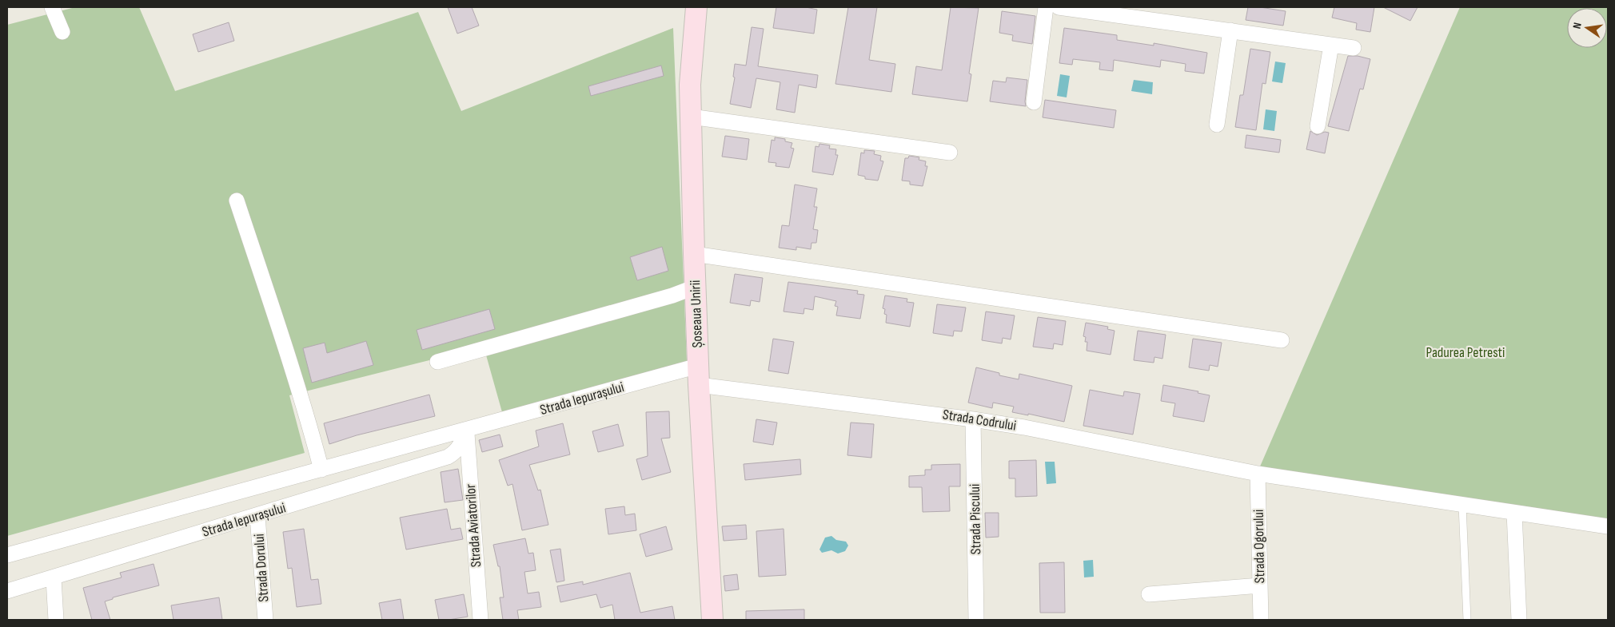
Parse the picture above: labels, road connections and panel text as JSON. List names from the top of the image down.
{
  "streets": {
    "main road": ["Șoseaua Unirii"],
    "street": [
      "Strada Iepurașului",
      "Strada Codrului",
      "Strada Piscului",
      "Strada Aviatorilor",
      "Strada Ogorului",
      "Strada Dorului"
    ]
  },
  "crossings": [
    ["Șoseaua Unirii", "Strada Iepurașului"],
    ["Șoseaua Unirii", "Strada Codrului"],
    ["Strada Iepurașului", "Strada Codrului"],
    ["Strada Iepurașului", "Strada Aviatorilor"],
    ["Strada Iepurașului", "Strada Dorului"],
    ["Strada Codrului", "Strada Piscului"],
    ["Strada Codrului", "Strada Ogorului"]
  ],
  "parks": ["Padurea Petresti"],
  "north": "left"
}
